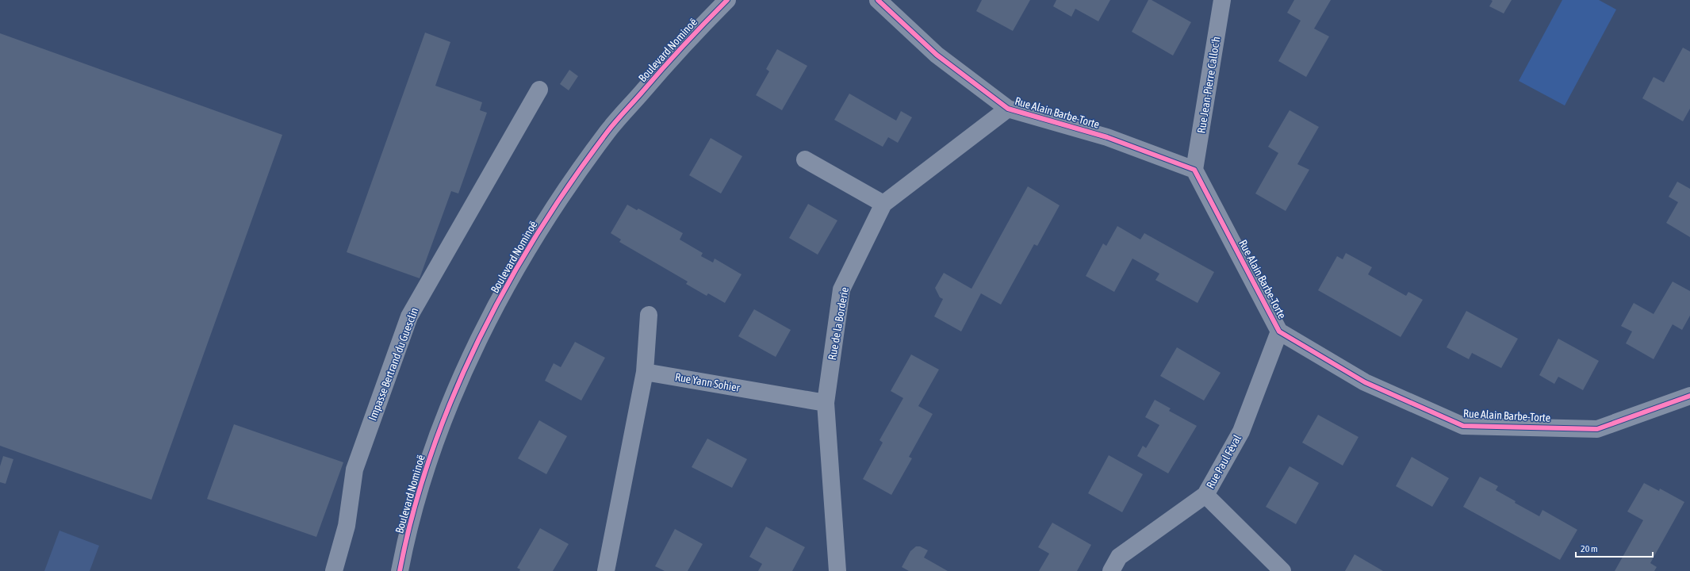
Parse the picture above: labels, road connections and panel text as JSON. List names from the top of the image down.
{
  "streets": {
    "street": [
      "Boulevard Nominoë",
      "Rue Jean-Pierre Calloc'h",
      "Rue Alain Barbe-Torte",
      "Rue de la Borderie",
      "Impasse Bertrand du Guesclin",
      "Rue Yann Sohier",
      "Rue Paul Féval"
    ]
  },
  "crossings": [
    ["Rue Jean-Pierre Calloc'h", "Rue Alain Barbe-Torte"],
    ["Rue Alain Barbe-Torte", "Rue de la Borderie"],
    ["Rue Alain Barbe-Torte", "Rue Paul Féval"],
    ["Rue de la Borderie", "Rue Yann Sohier"]
  ],
  "scale_bar": "20 m"
}
